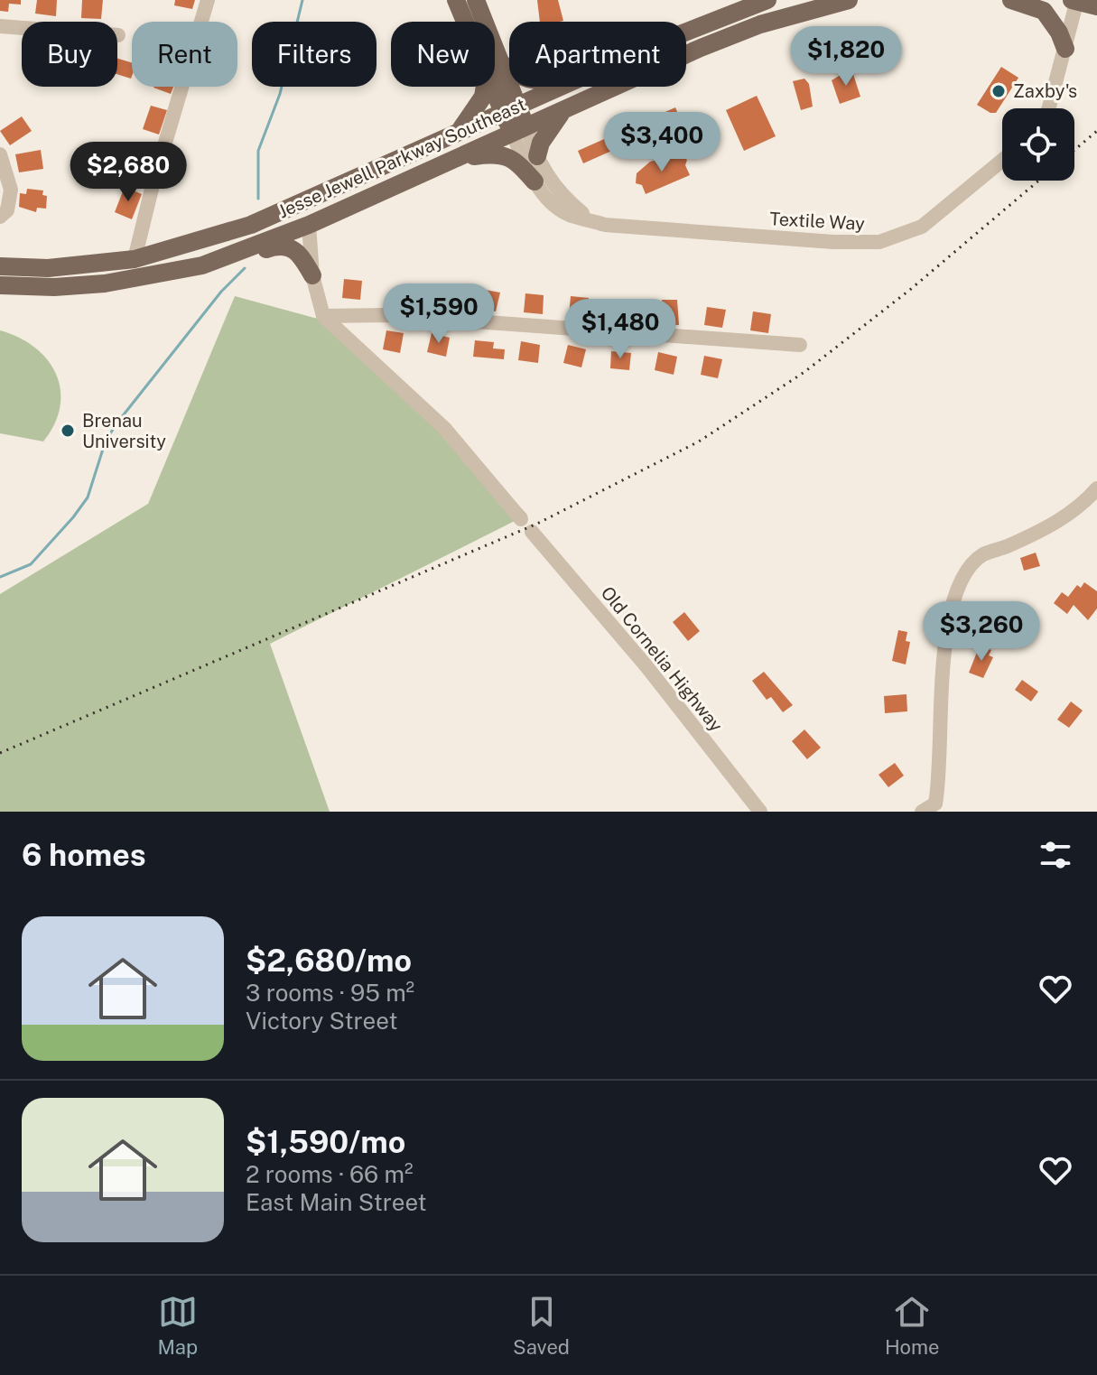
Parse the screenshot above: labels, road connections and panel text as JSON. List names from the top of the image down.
{
  "streets": {
    "main road": ["Jesse Jewell Parkway Southeast"],
    "street": ["Textile Way", "Old Cornelia Highway"]
  },
  "crossings": [
    ["Jesse Jewell Parkway Southeast", "Textile Way"]
  ],
  "places": ["Zaxby's", "Brenau University"],
  "page": {
    "chip": [
      "Buy",
      "Rent",
      "Filters",
      "New",
      "Apartment"
    ],
    "price": [
      "$1,820",
      "$3,400",
      "$2,680",
      "$1,590",
      "$1,480",
      "$3,260"
    ],
    "heading": "6 homes",
    "list": [
      {
        "name": "$2,680/mo",
        "note": "3 rooms · 95 m² · Victory Street"
      },
      {
        "name": "$1,590/mo",
        "note": "2 rooms · 66 m² · East Main Street"
      }
    ],
    "tabs": ["Map", "Saved", "Home"]
  }
}
